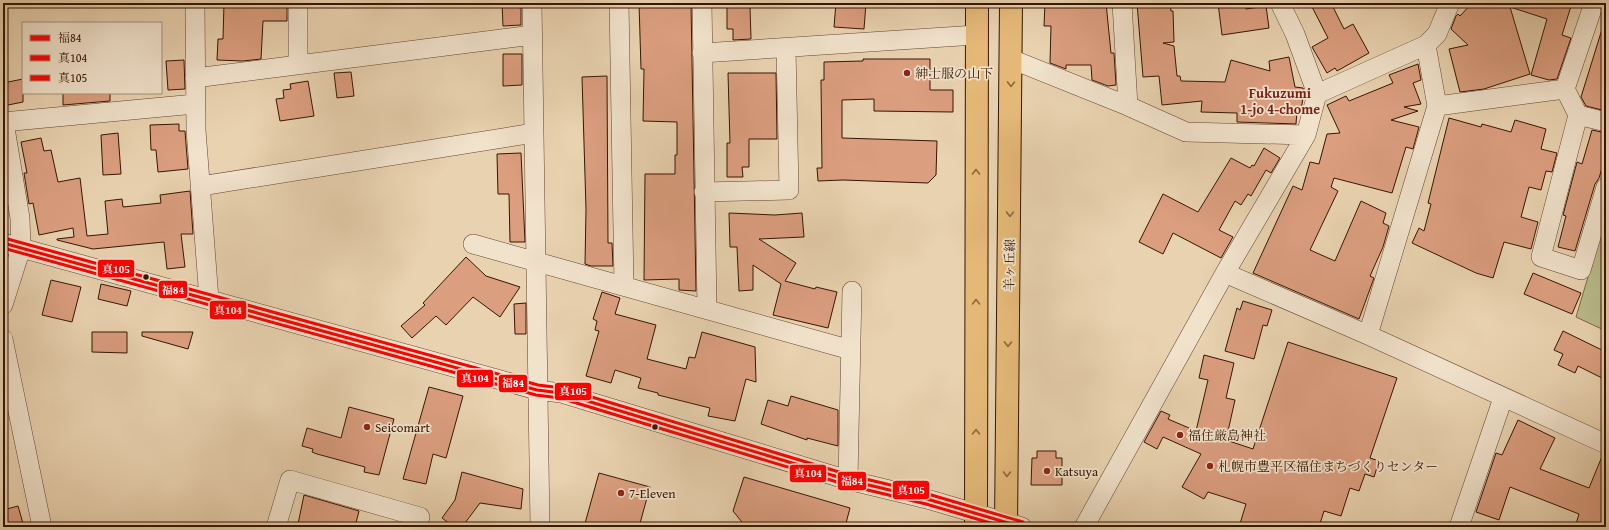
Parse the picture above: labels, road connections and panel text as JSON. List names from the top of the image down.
{
  "streets": {
    "main road": ["羊ヶ丘線"]
  },
  "districts": ["Fukuzumi 1-jo 4-chome"],
  "places": [
    "紳士服の山下",
    "Seicomart",
    "福住厳島神社",
    "札幌市豊平区福住まちづくりセンター",
    "Katsuya",
    "7-Eleven"
  ],
  "lines": ["transit line 真105", "transit line 福84", "transit line 真104"],
  "legend": ["福84", "真104", "真105"]
}
